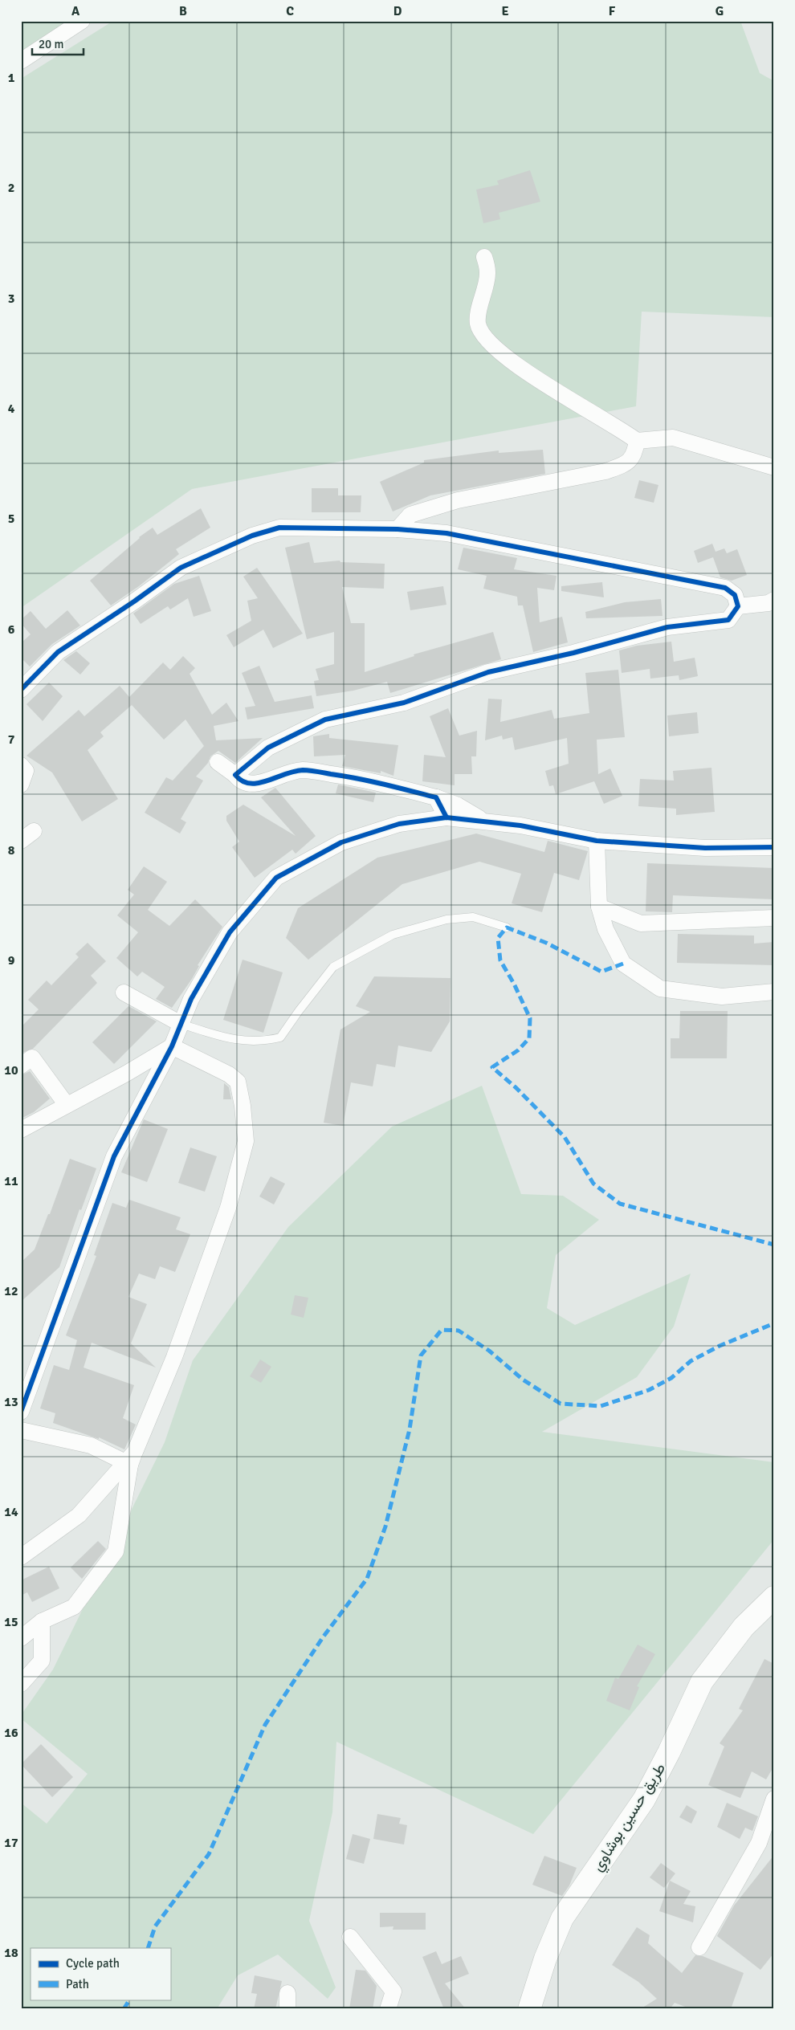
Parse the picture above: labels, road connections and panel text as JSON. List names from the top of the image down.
{
  "streets": {
    "street": ["طريق حسين بوشاوي"]
  },
  "legend": ["Cycle path", "Path"],
  "scale_bar": "20 m",
  "grid": {
    "columns": [
      "A",
      "B",
      "C",
      "D",
      "E",
      "F",
      "G"
    ],
    "rows": [
      "1",
      "2",
      "3",
      "4",
      "5",
      "6",
      "7",
      "8",
      "9",
      "10",
      "11",
      "12",
      "13",
      "14",
      "15",
      "16",
      "17",
      "18"
    ]
  }
}
